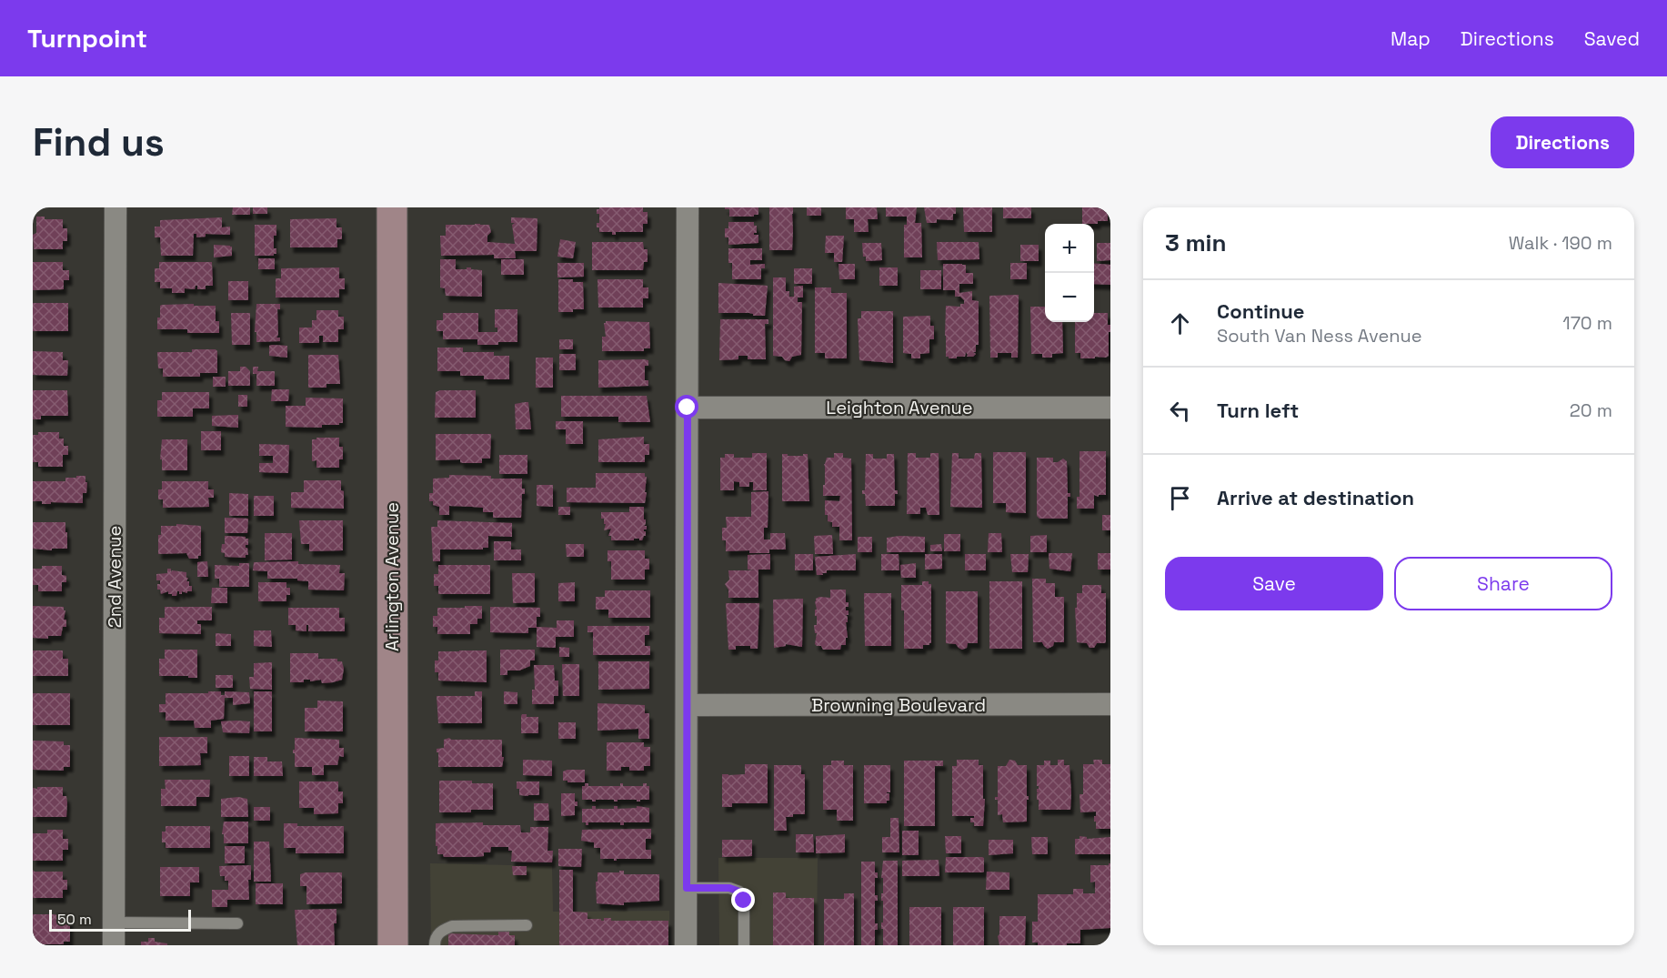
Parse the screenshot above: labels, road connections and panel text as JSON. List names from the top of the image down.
{
  "streets": {
    "main road": ["Arlington Avenue"],
    "street": ["Leighton Avenue", "2nd Avenue", "Browning Boulevard"]
  },
  "scale_bar": "50 m",
  "page": {
    "header": "Turnpoint",
    "nav": ["Map", "Directions", "Saved"],
    "buttons": [
      "Directions",
      ["Save", "Share"]
    ],
    "title": "Find us",
    "heading": ["3 min", "Walk · 190 m"],
    "map_buttons": ["+", "−"],
    "list": [
      ["Continue", "South Van Ness Avenue", "170 m"],
      ["Turn left", "20 m"],
      "Arrive at destination"
    ],
    "scale": "50 m"
  }
}
